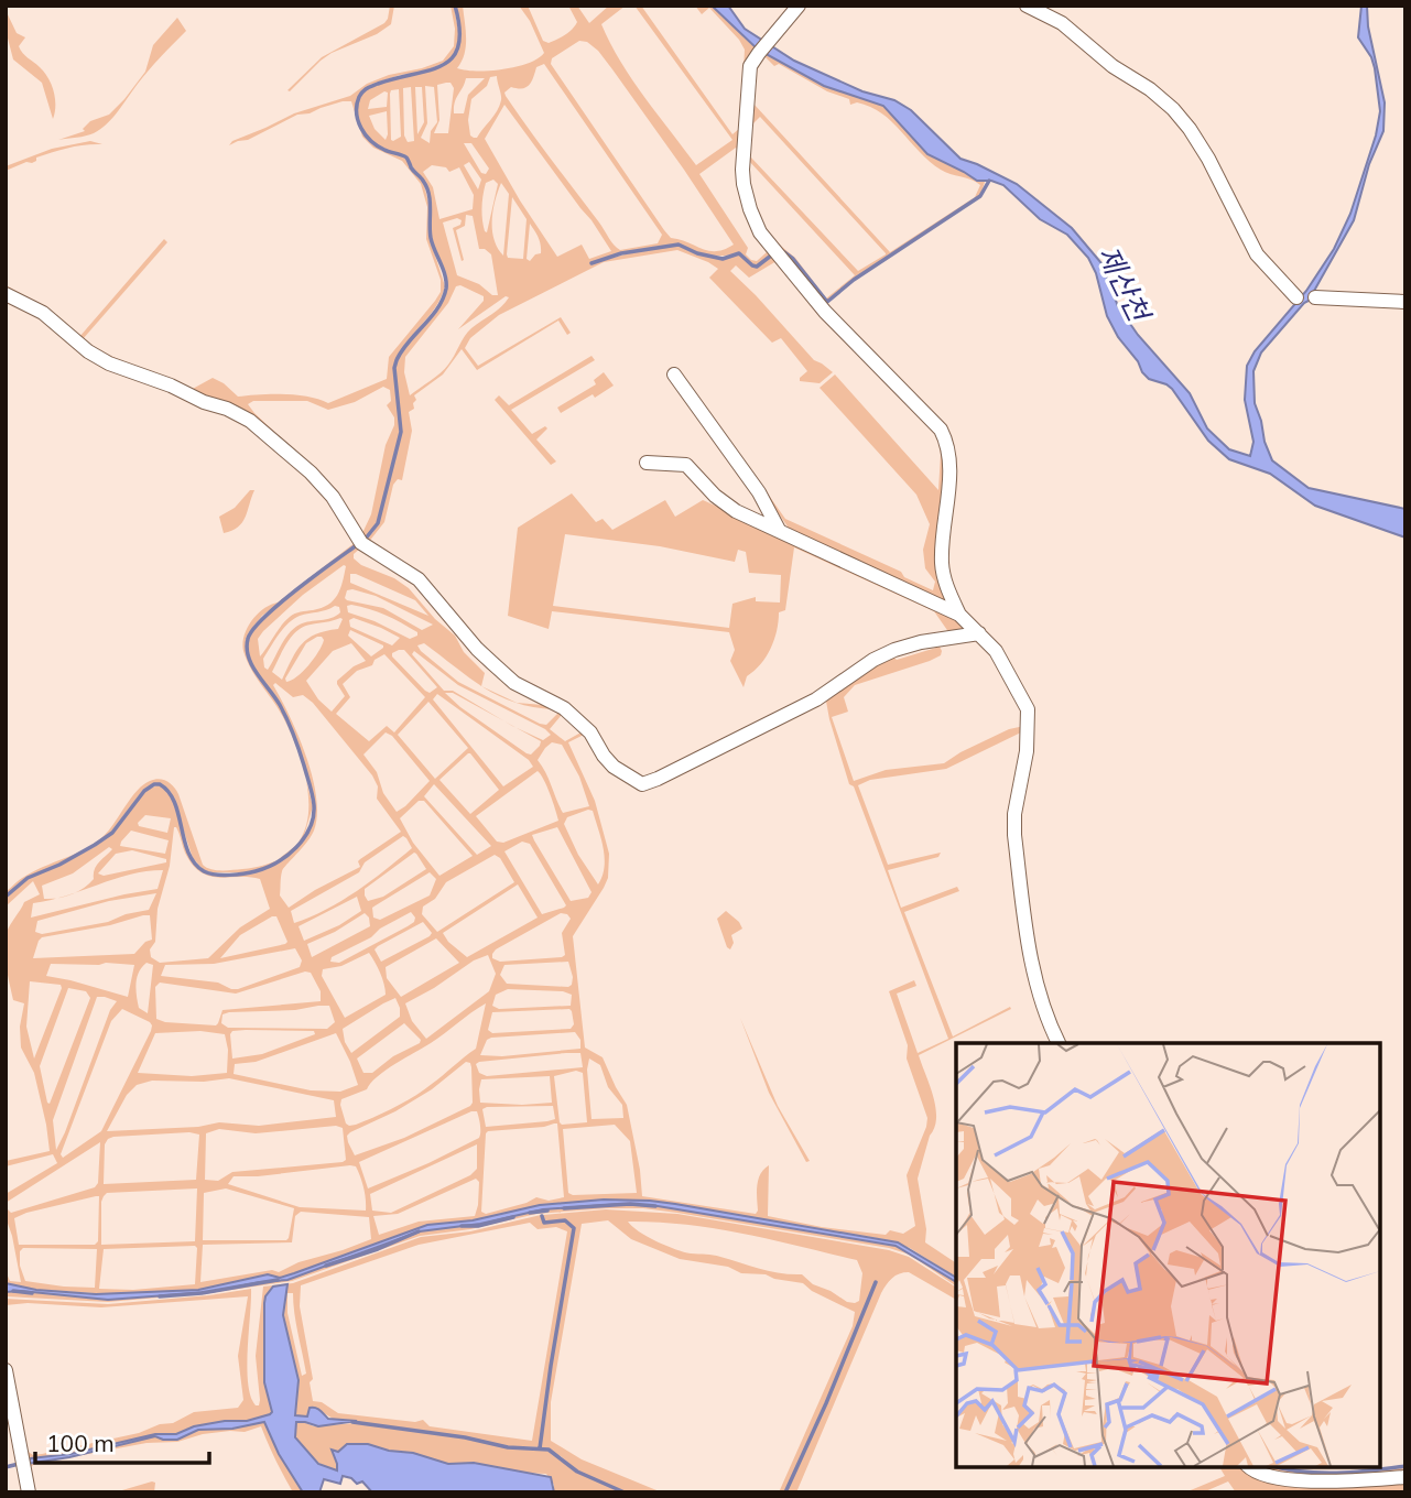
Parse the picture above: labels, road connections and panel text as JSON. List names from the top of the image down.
{
  "water": ["제산천"],
  "scale_bar": "100 m"
}
